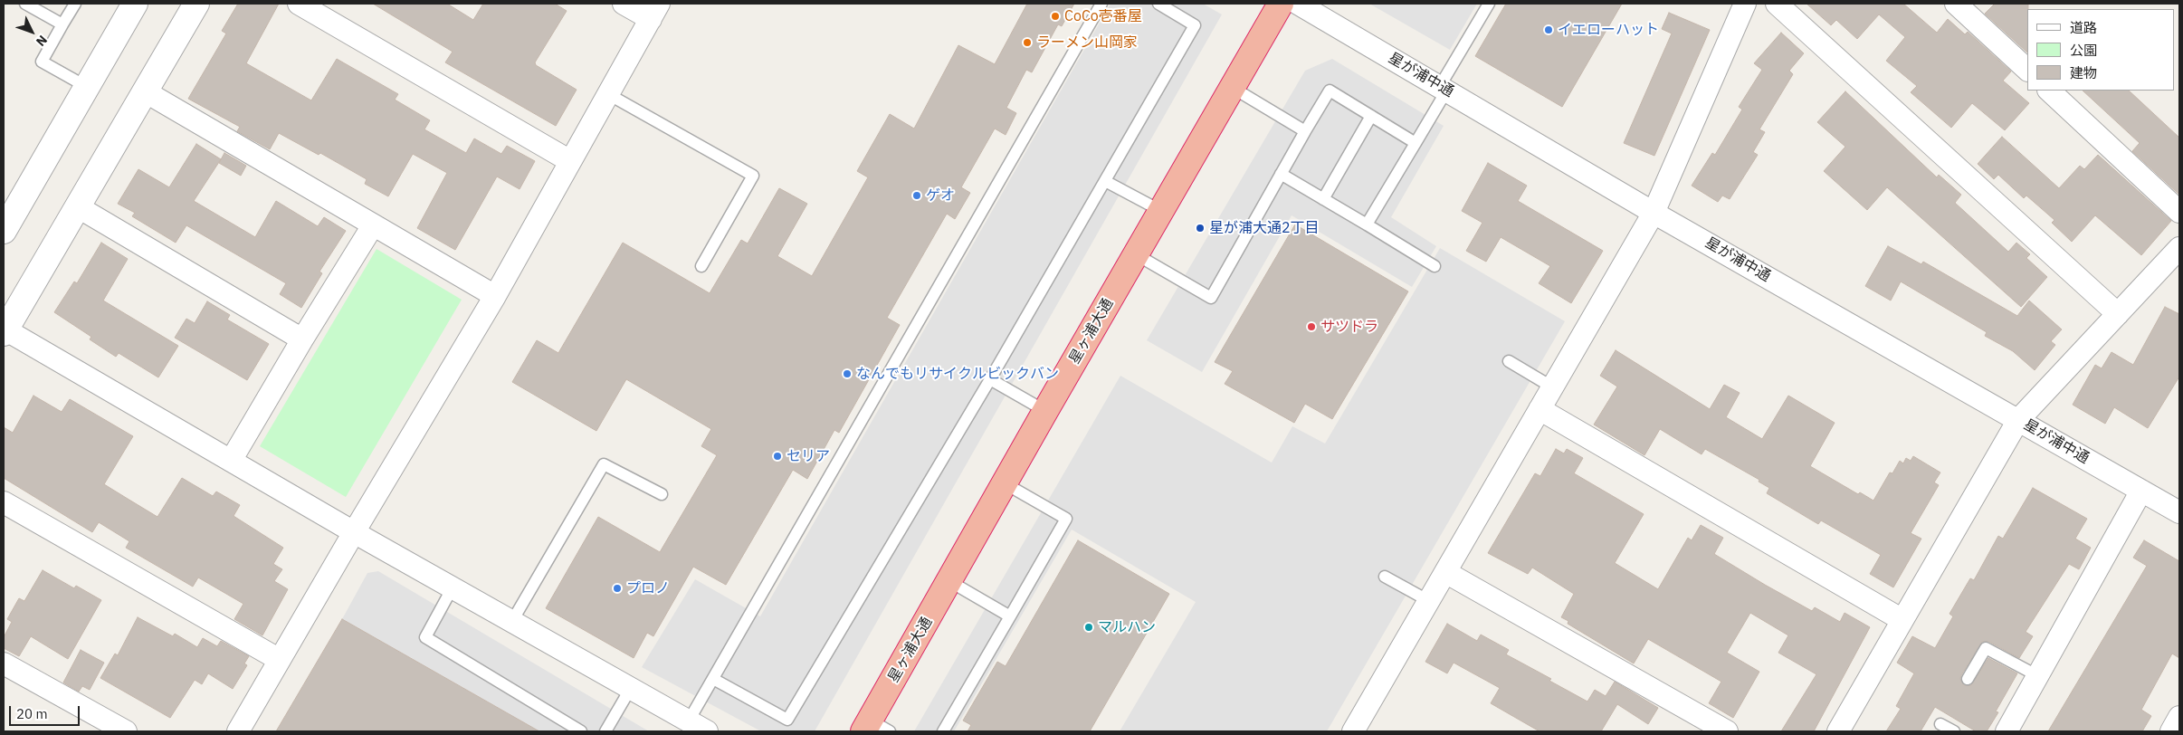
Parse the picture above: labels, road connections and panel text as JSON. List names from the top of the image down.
{
  "streets": {
    "highway": ["星ヶ浦大通"],
    "street": ["星が浦中通"]
  },
  "places": [
    "CoCo壱番屋",
    "イエローハット",
    "ラーメン山岡家",
    "ゲオ",
    "星が浦大通2丁目",
    "サツドラ",
    "なんでもリサイクルビックバン",
    "セリア",
    "プロノ",
    "マルハン"
  ],
  "legend": ["道路", "公園", "建物"],
  "scale_bar": "20 m",
  "north": "bottom right"
}
